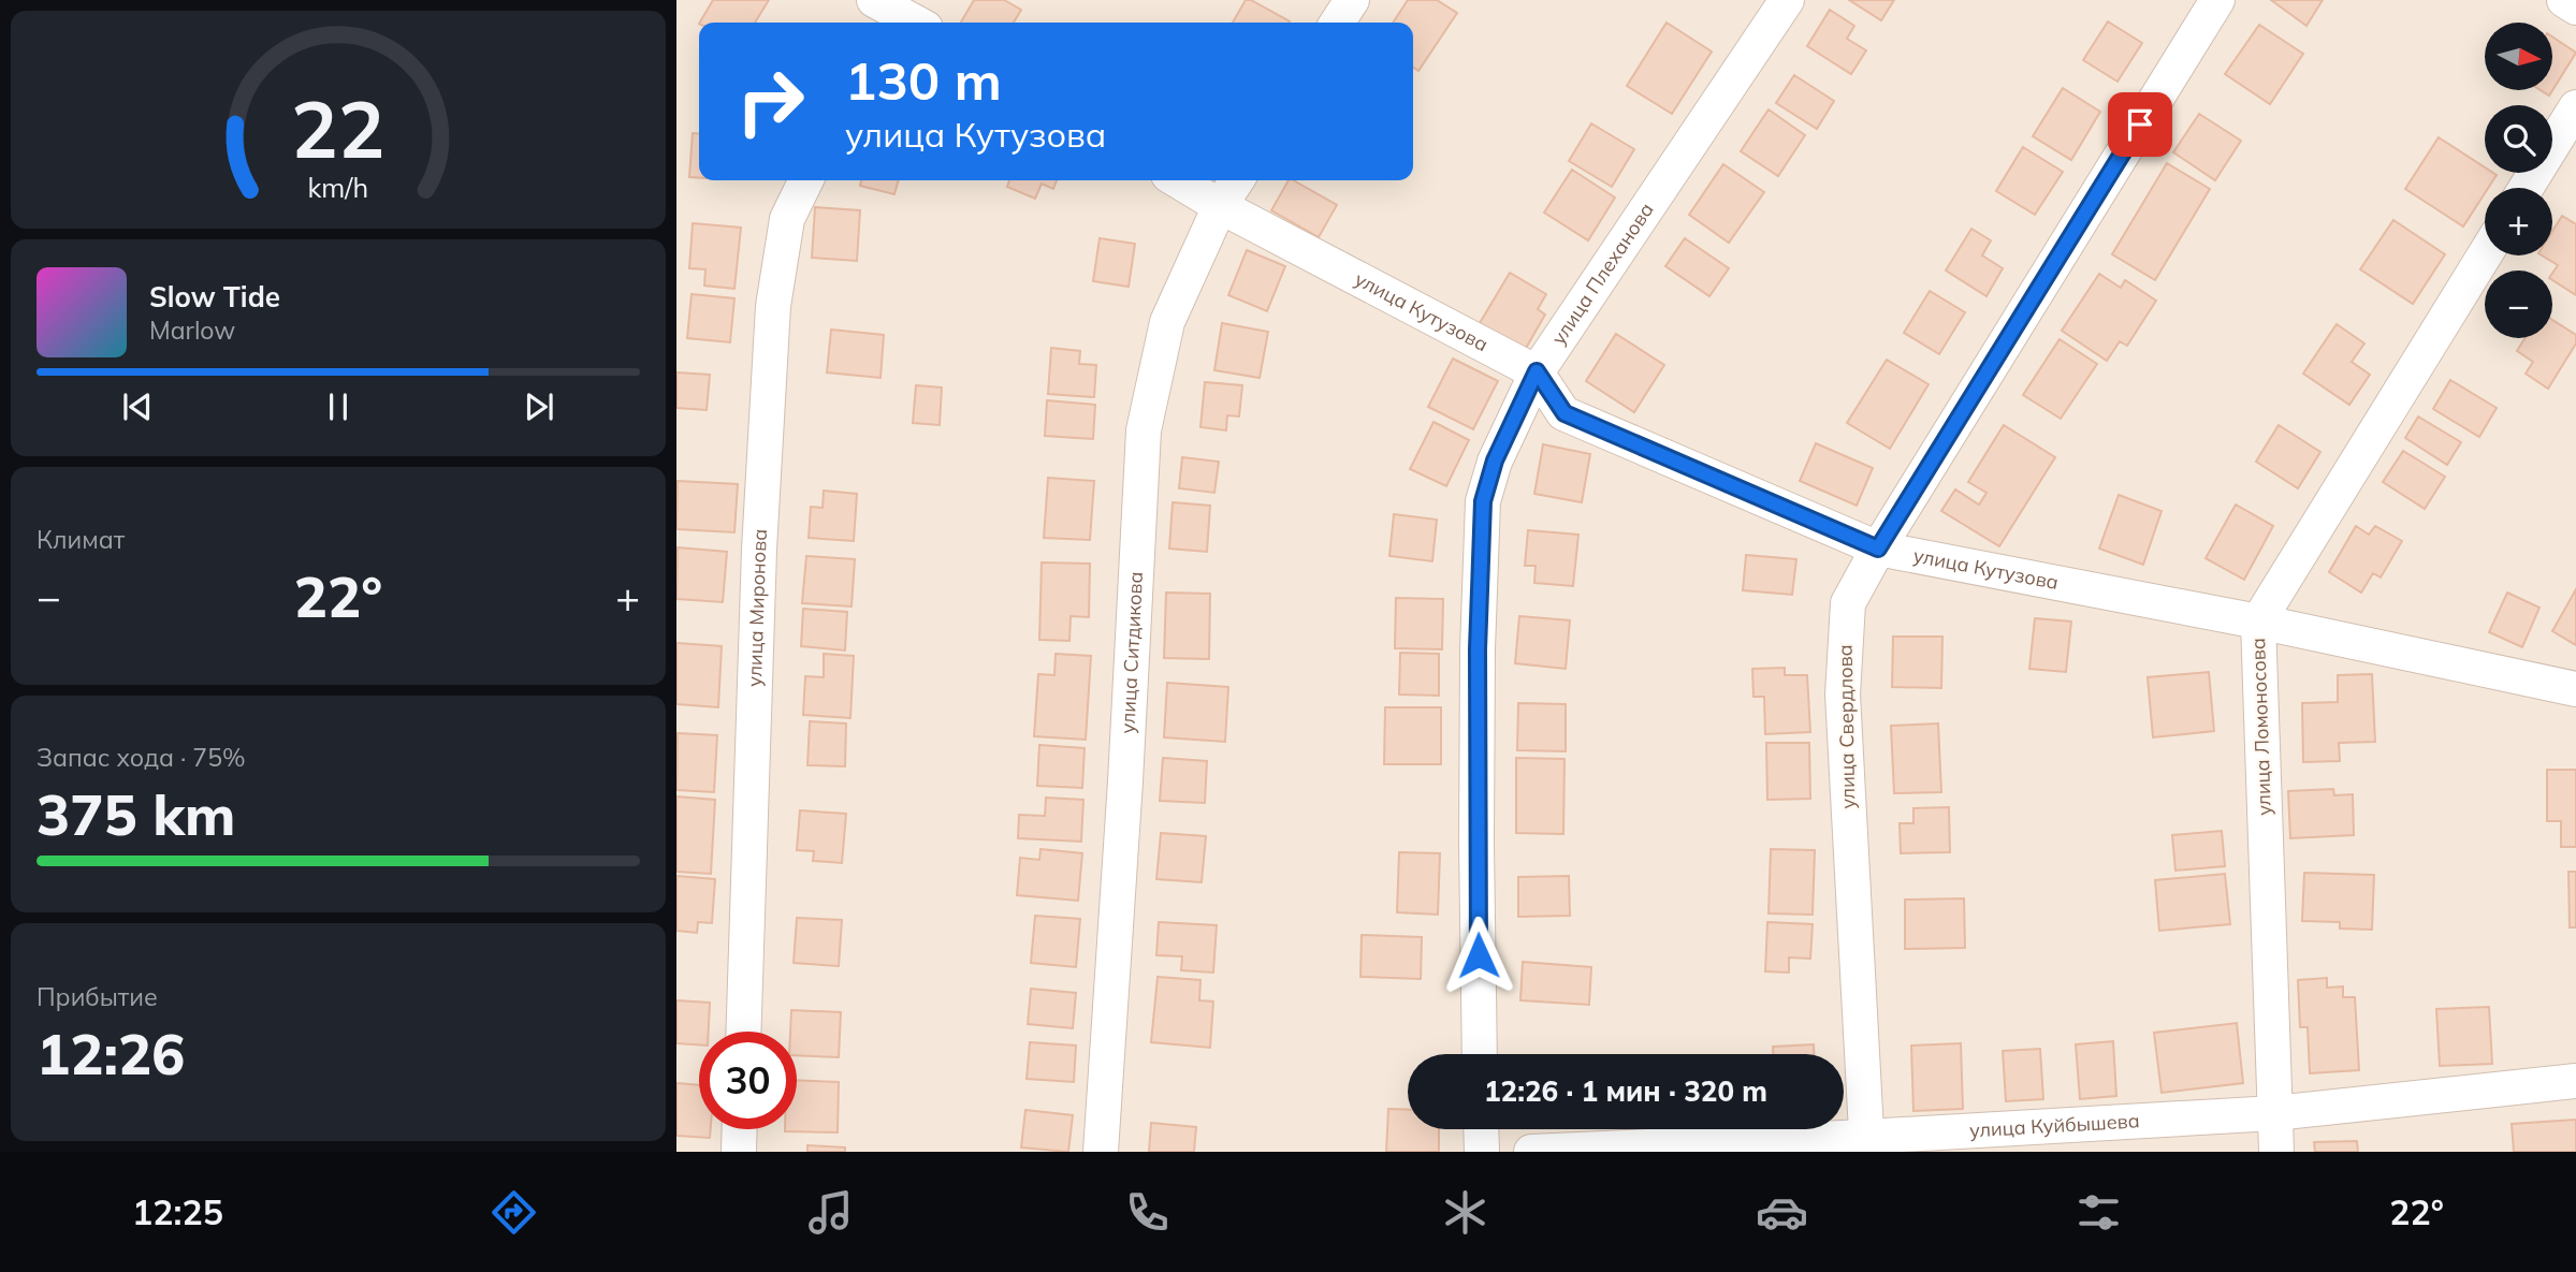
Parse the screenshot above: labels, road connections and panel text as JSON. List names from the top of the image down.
{
  "streets": {
    "street": [
      "улица Плеханова",
      "улица Кутузова",
      "улица Миронова",
      "улица Ситдикова",
      "улица Свердлова",
      "улица Ломоносова",
      "улица Куйбышева"
    ]
  },
  "crossings": [
    ["улица Плеханова", "улица Кутузова"],
    ["улица Кутузова", "улица Ситдикова"],
    ["улица Кутузова", "улица Свердлова"],
    ["улица Кутузова", "улица Ломоносова"],
    ["улица Свердлова", "улица Куйбышева"],
    ["улица Ломоносова", "улица Куйбышева"]
  ],
  "north": "right",
  "page": {
    "map_buttons": ["+", "−"],
    "turn": ["130 m", "улица Кутузова"],
    "song": ["Slow Tide", "Marlow"],
    "tile": [
      "Климат",
      ["Запас хода · 75%", "375 km"],
      ["Прибытие", "12:26"]
    ],
    "heat": ["−", "22°", "+"],
    "limit": "30",
    "trip": "12:26 · 1 мин · 320 m",
    "tabs": ["12:25", "22°"],
    "gauge": ["22", "km/h"]
  }
}
